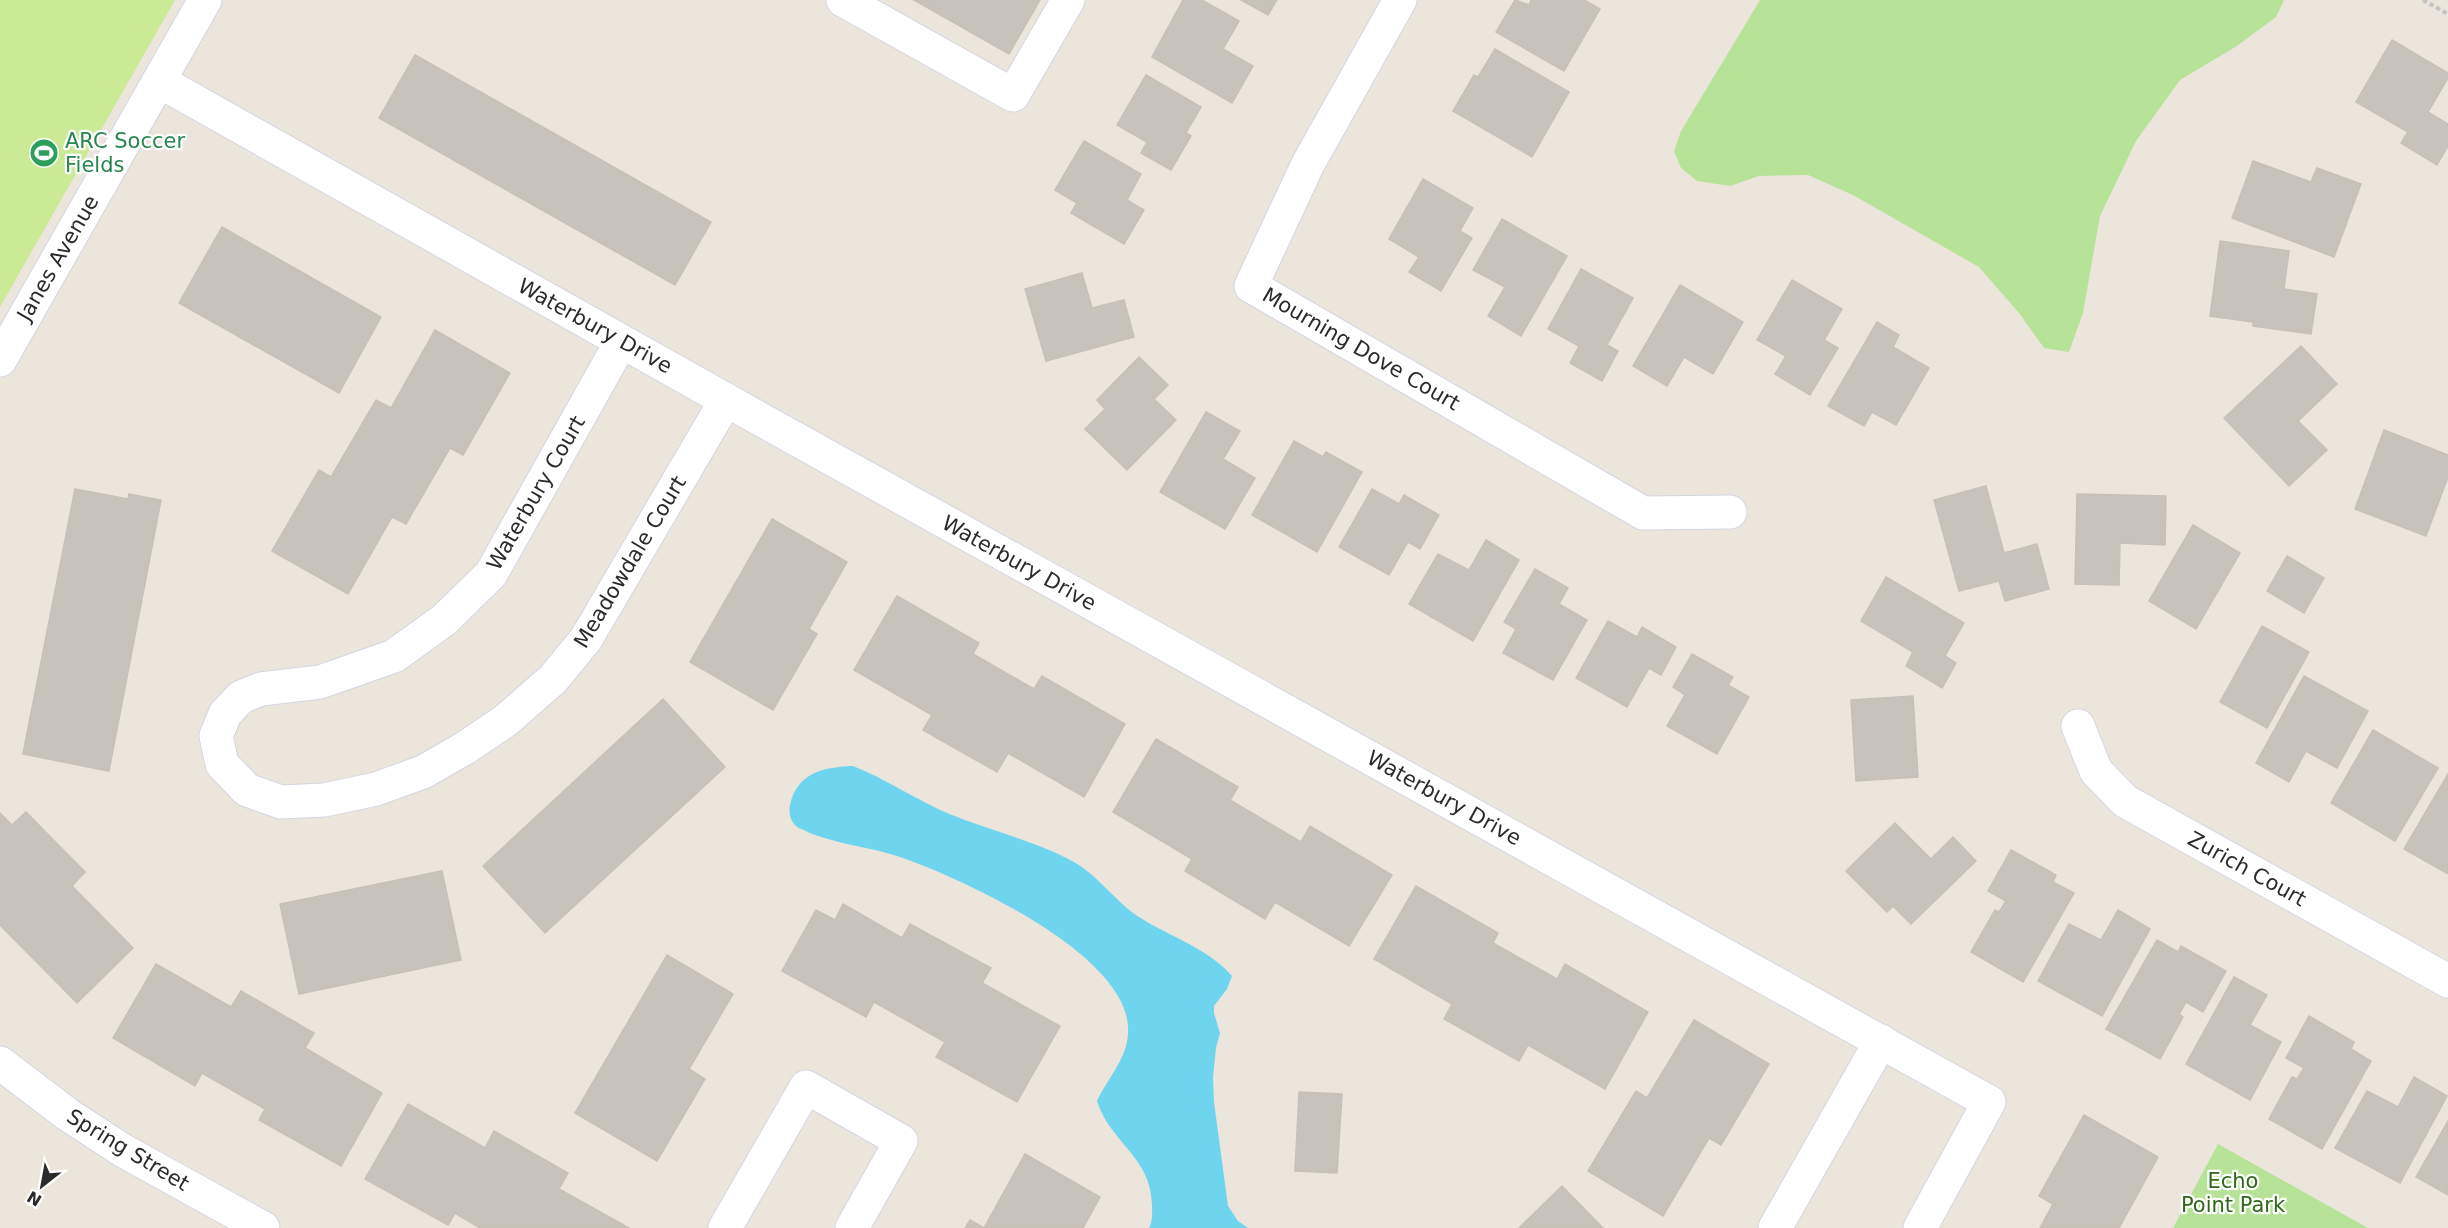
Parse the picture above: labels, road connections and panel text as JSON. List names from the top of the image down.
{
  "streets": {
    "street": [
      "Janes Avenue",
      "Waterbury Drive",
      "Mourning Dove Court",
      "Waterbury Court",
      "Meadowdale Court",
      "Zurich Court",
      "Spring Street"
    ]
  },
  "crossings": [
    ["Janes Avenue", "Waterbury Drive"],
    ["Waterbury Drive", "Waterbury Court"],
    ["Waterbury Drive", "Meadowdale Court"],
    ["Waterbury Court", "Meadowdale Court"]
  ],
  "parks": ["Echo Point Park"],
  "places": {
    "sports": ["ARC Soccer Fields"]
  },
  "north": "bottom left"
}
